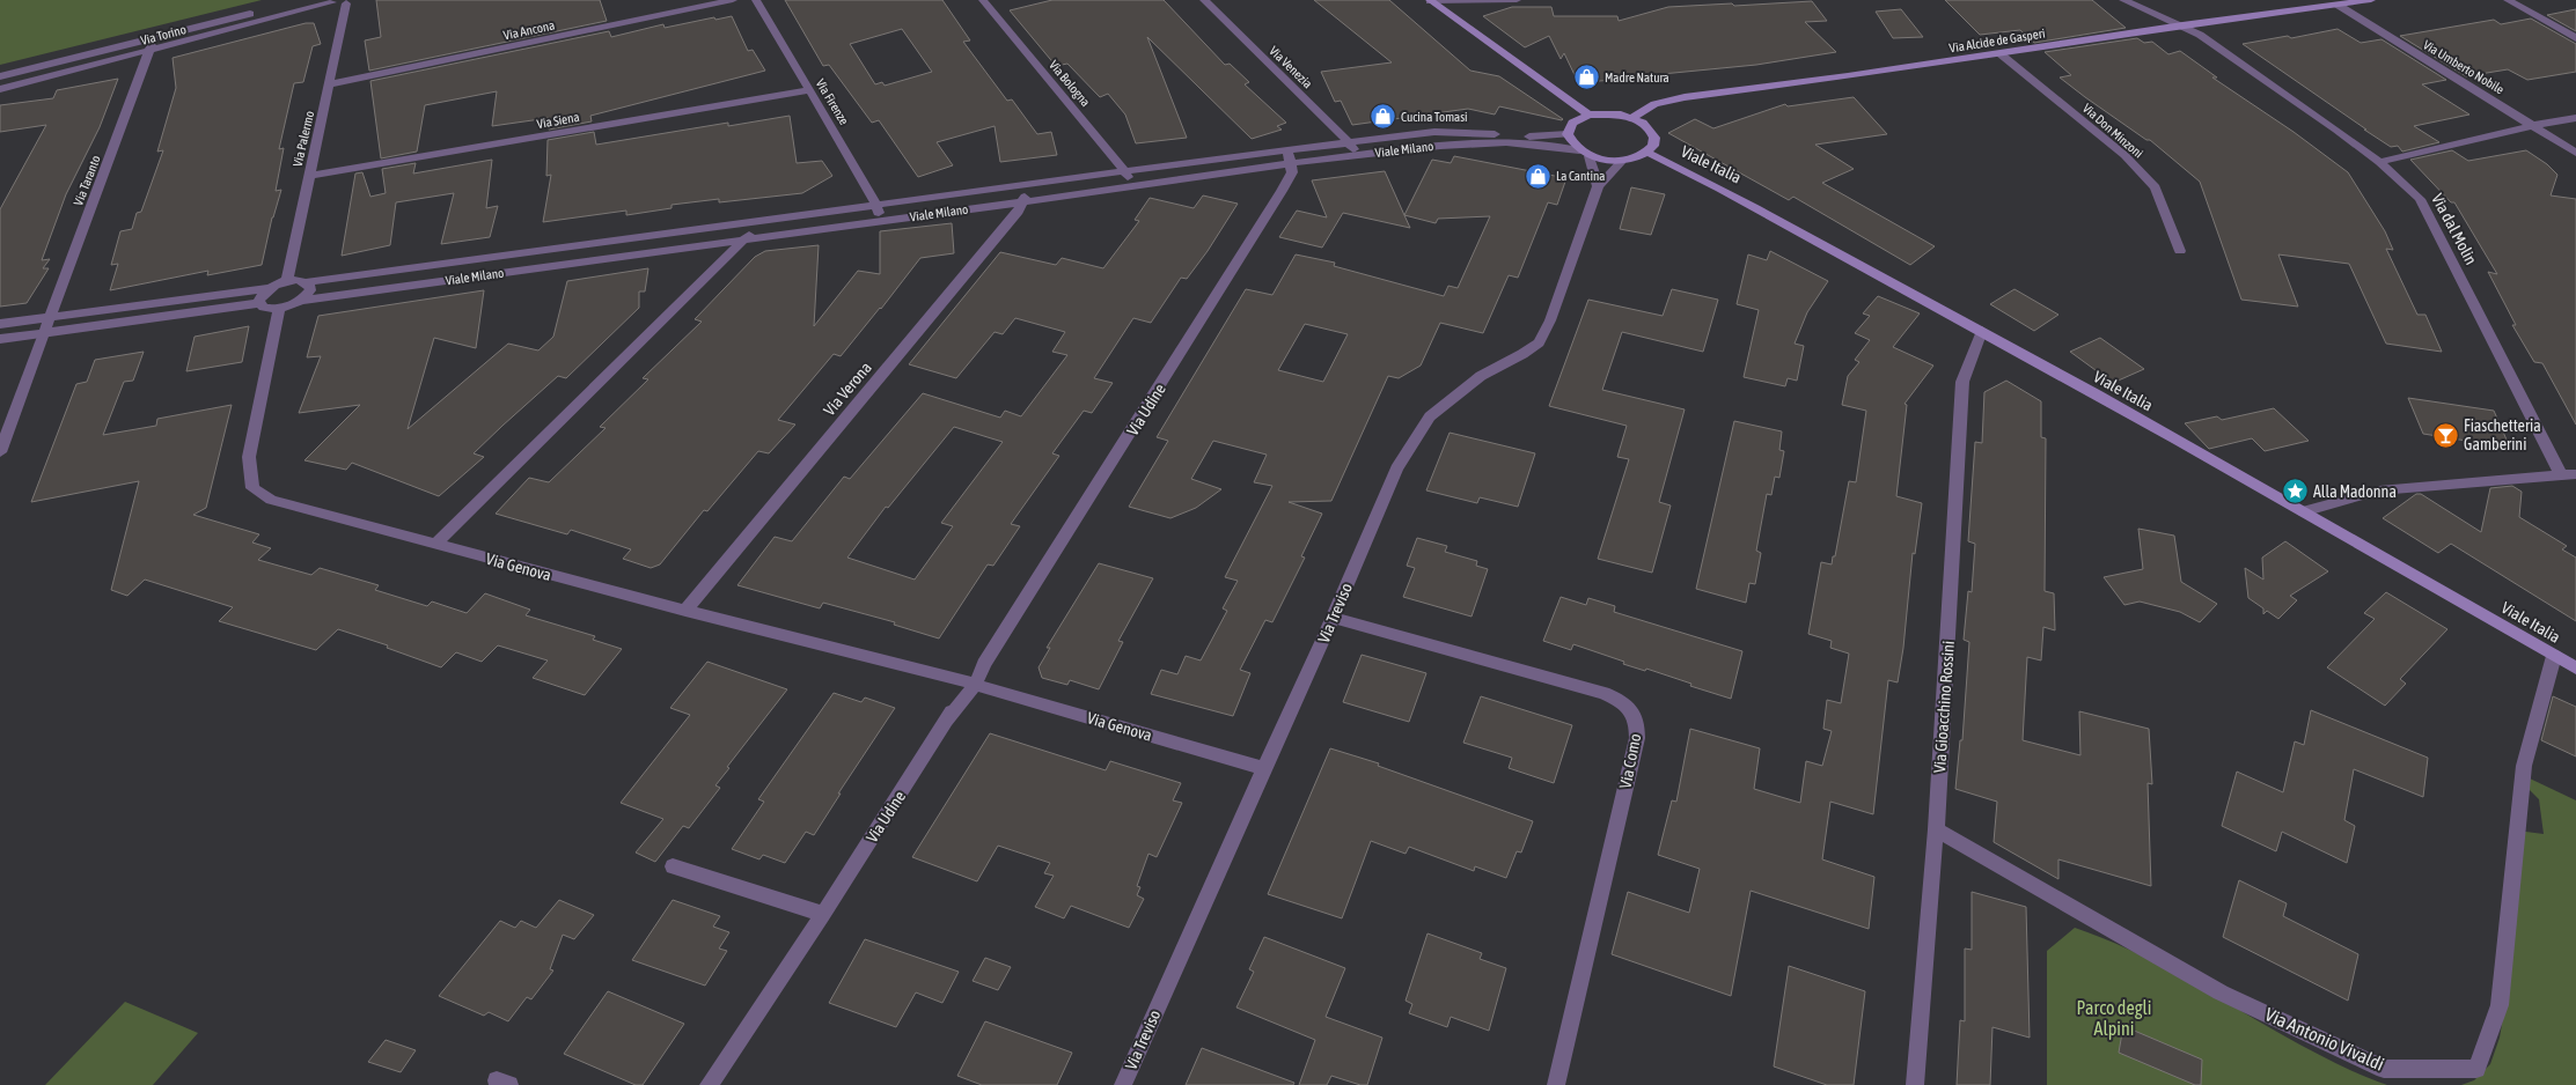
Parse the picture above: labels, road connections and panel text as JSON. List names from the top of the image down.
{
  "streets": {
    "main road": ["Via Alcide de Gasperi", "Viale Italia"],
    "street": [
      "Via Ancona",
      "Via Torino",
      "Via Venezia",
      "Via Umberto Nobile",
      "Via Bologna",
      "Via Firenze",
      "Via Siena",
      "Via Don Minzoni",
      "Via Palermo",
      "Viale Milano",
      "Via Taranto",
      "Via dal Molin",
      "Via Verona",
      "Via Udine",
      "Via Genova",
      "Via Treviso",
      "Via Gioacchino Rossini",
      "Via Como",
      "Via Antonio Vivaldi"
    ]
  },
  "crossings": [
    ["Via Ancona", "Via Palermo"],
    ["Via Torino", "Via Palermo"],
    ["Via Torino", "Via Taranto"],
    ["Via Alcide de Gasperi", "Via Umberto Nobile"],
    ["Via Alcide de Gasperi", "Via Don Minzoni"],
    ["Via Alcide de Gasperi", "Via dal Molin"],
    ["Via Venezia", "Viale Milano"],
    ["Via Bologna", "Viale Milano"],
    ["Via Firenze", "Via Siena"],
    ["Via Firenze", "Viale Milano"],
    ["Via Siena", "Via Palermo"],
    ["Via Palermo", "Viale Milano"],
    ["Viale Milano", "Via Verona"],
    ["Viale Milano", "Via Udine"],
    ["Viale Milano", "Via Genova"],
    ["Viale Italia", "Via Gioacchino Rossini"],
    ["Viale Italia", "Via Antonio Vivaldi"],
    ["Via Verona", "Via Genova"],
    ["Via Udine", "Via Genova"],
    ["Via Genova", "Via Treviso"],
    ["Via Treviso", "Via Como"],
    ["Via Gioacchino Rossini", "Via Antonio Vivaldi"]
  ],
  "parks": ["Parco degli Alpini"],
  "places": {
    "shop": ["Madre Natura", "Cucina Tomasi", "La Cantina"],
    "bar": ["Fiaschetteria Gamberini"],
    "place": ["Alla Madonna"]
  }
}
